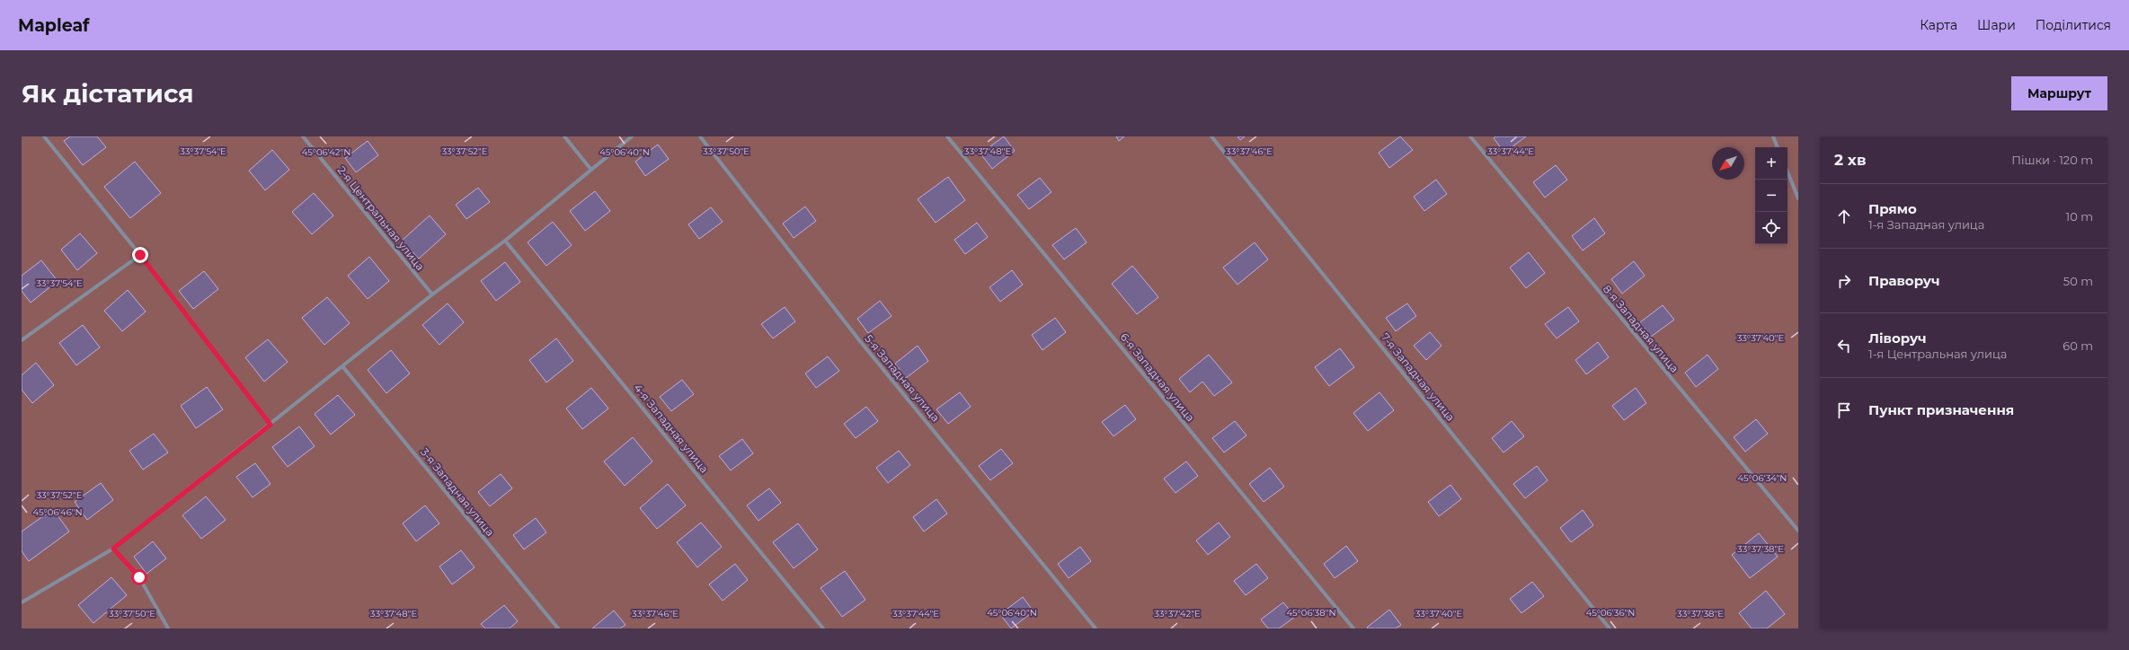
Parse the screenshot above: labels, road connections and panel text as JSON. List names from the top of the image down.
{
  "streets": {
    "street": [
      "2-я Центральная улица",
      "8-я Западная улица",
      "6-я Западная улица",
      "7-я Западная улица",
      "5-я Западная улица",
      "4-я Западная улица",
      "3-я Западная улица"
    ]
  },
  "north": "bottom left",
  "page": {
    "header": "Mapleaf",
    "nav": ["Карта", "Шари", "Поділитися"],
    "buttons": "Маршрут",
    "title": "Як дістатися",
    "heading": ["2 хв", "Пішки · 120 m"],
    "map_buttons": ["+", "−"],
    "list": [
      ["Прямо", "1-я Западная улица", "10 m"],
      ["Праворуч", "50 m"],
      ["Ліворуч", "1-я Центральная улица", "60 m"],
      "Пункт призначення"
    ]
  },
  "coordinates": [
    "33°37'54\"E",
    "33°37'52\"E",
    "33°37'50\"E",
    "33°37'48\"E",
    "33°37'46\"E",
    "33°37'44\"E",
    "45°06'42\"N",
    "45°06'40\"N",
    "33°37'40\"E",
    "45°06'34\"N",
    "45°06'46\"N",
    "33°37'38\"E",
    "45°06'38\"N",
    "45°06'36\"N",
    "33°37'42\"E"
  ]
}
